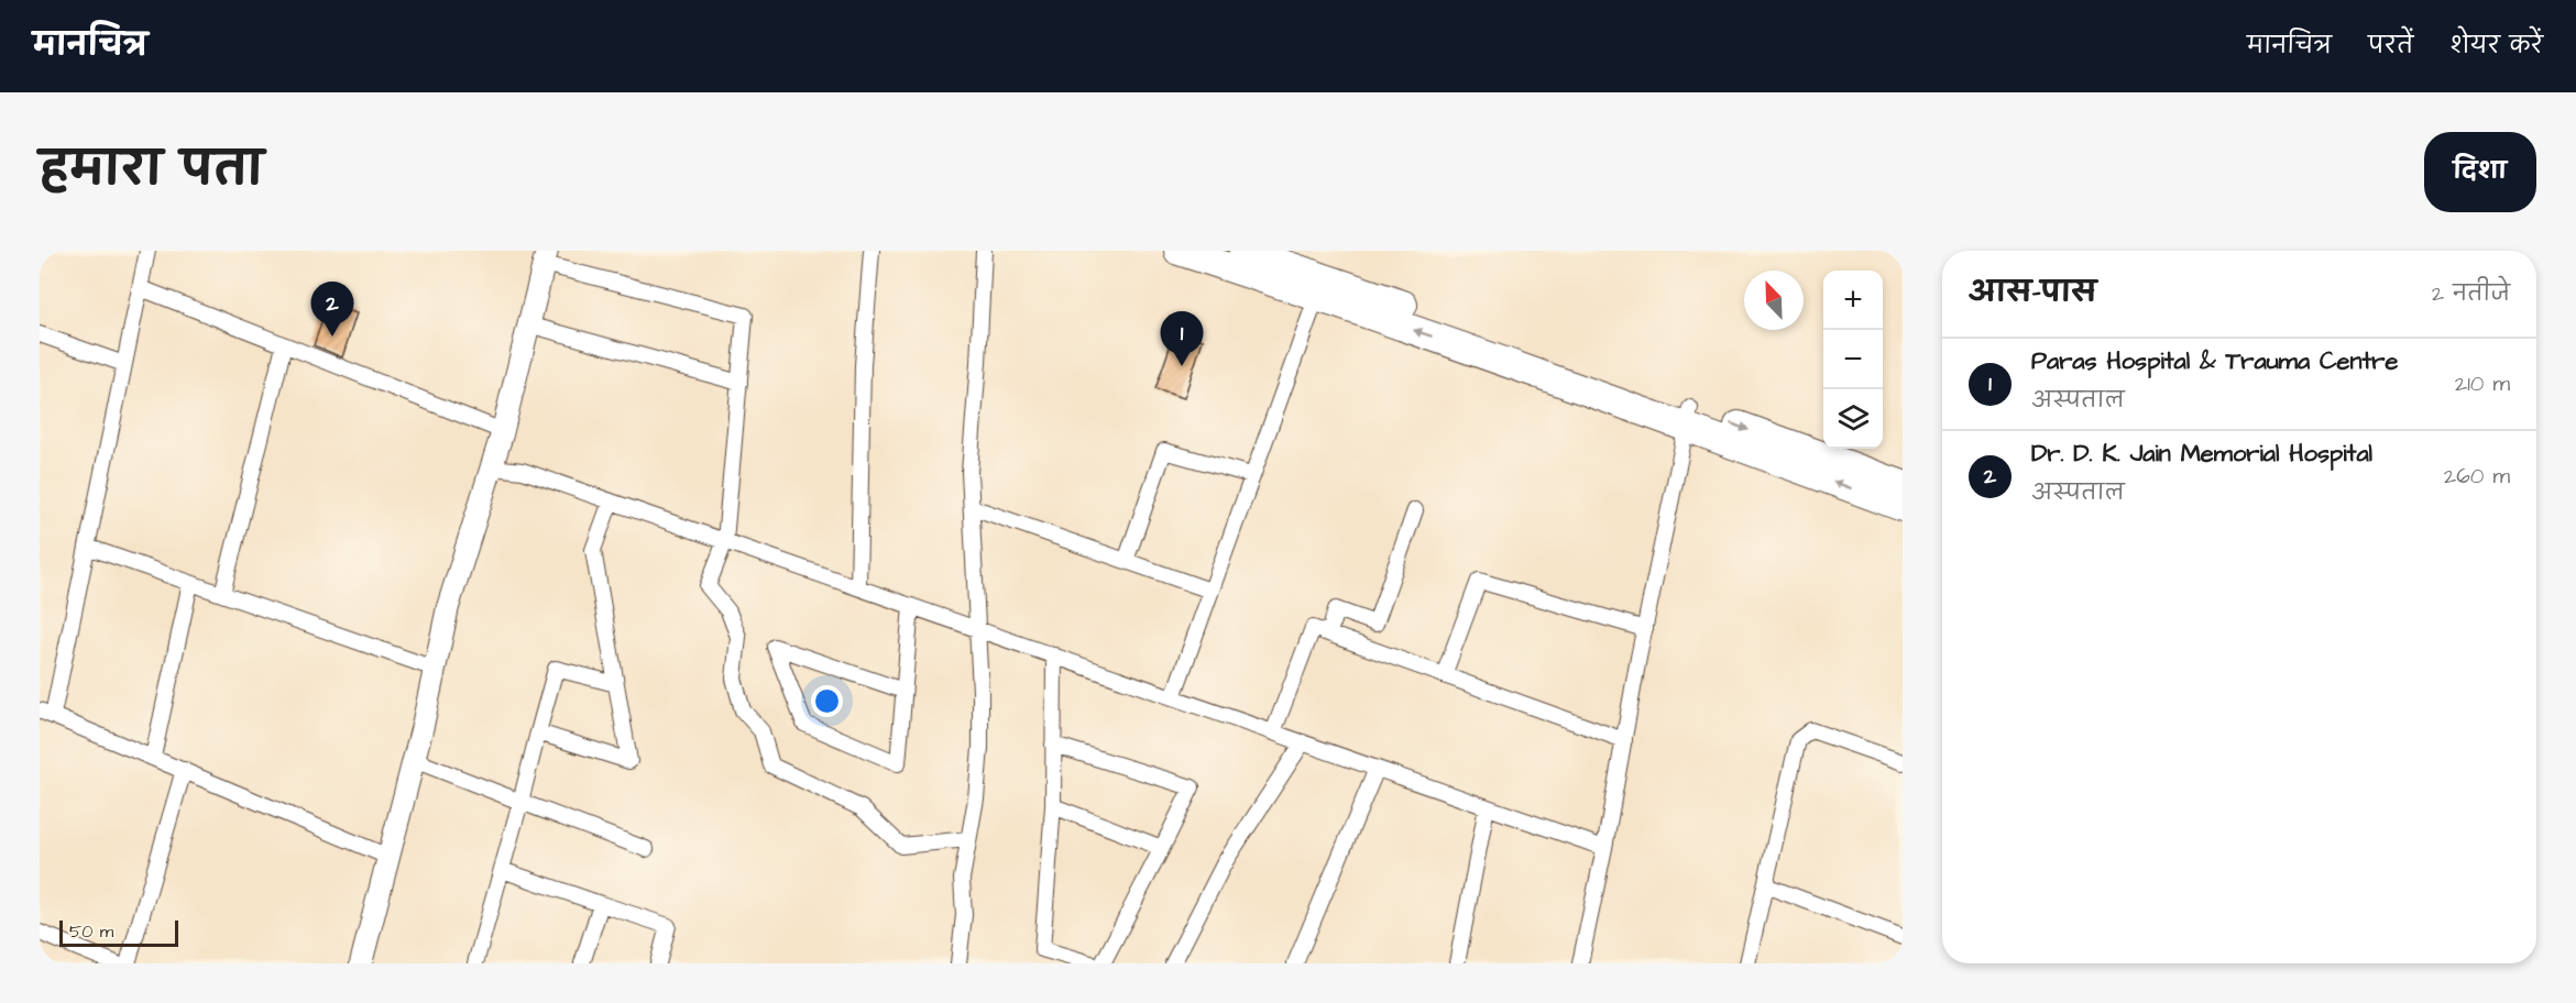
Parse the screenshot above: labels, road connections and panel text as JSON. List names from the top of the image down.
{
  "scale_bar": "50 m",
  "north": "top left",
  "page": {
    "header": "मानचित्र",
    "nav": ["मानचित्र", "परतें", "शेयर करें"],
    "title": "हमारा पता",
    "buttons": "दिशा",
    "heading": ["आस-पास", "2 नतीजे"],
    "map_buttons": ["+", "−"],
    "pins": ["2", "1"],
    "list": [
      {
        "mark": "1",
        "name": "Paras Hospital & Trauma Centre",
        "note": "अस्पताल",
        "value": "210 m"
      },
      {
        "mark": "2",
        "name": "Dr. D. K. Jain Memorial Hospital",
        "note": "अस्पताल",
        "value": "260 m"
      }
    ],
    "scale": "50 m"
  }
}
